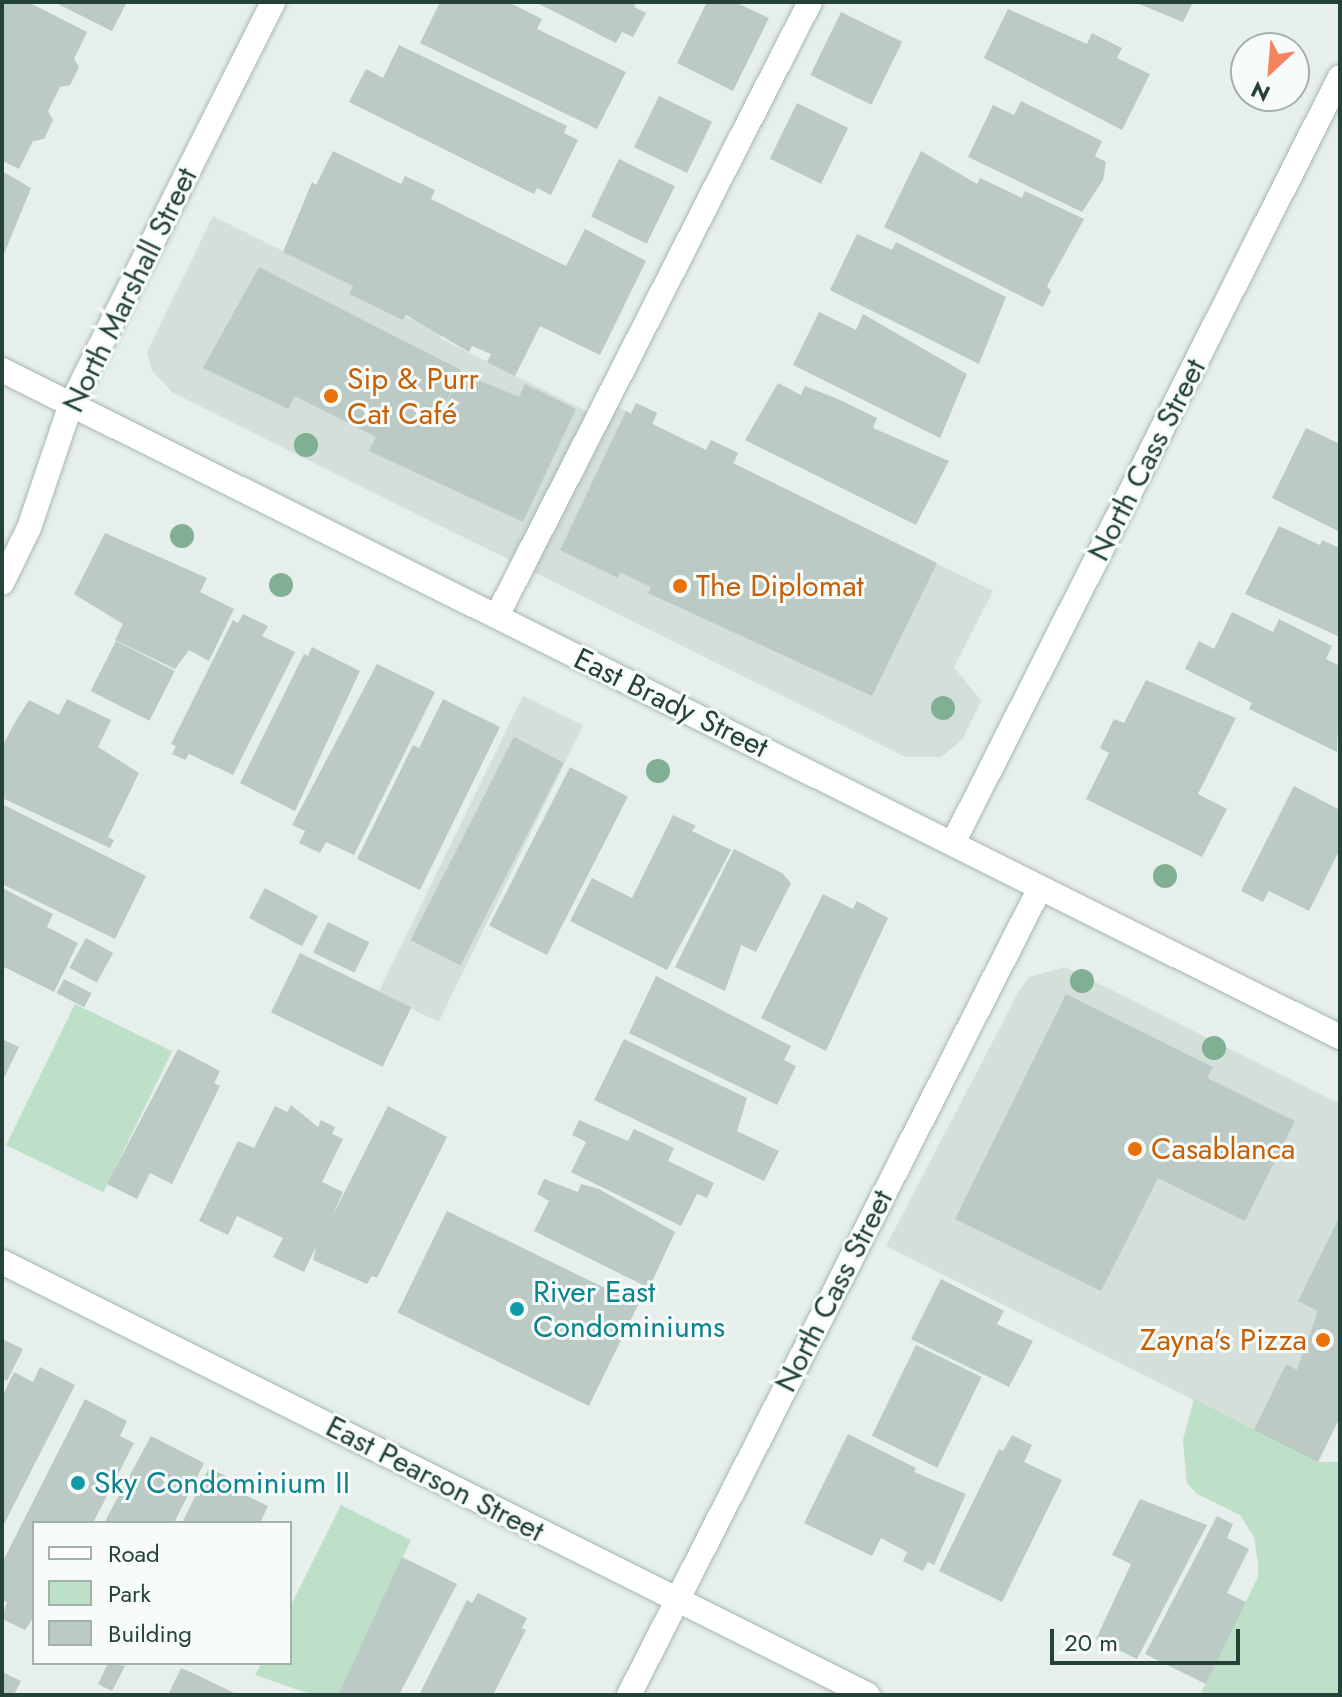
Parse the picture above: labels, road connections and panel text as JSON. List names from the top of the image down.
{
  "streets": {
    "street": [
      "North Marshall Street",
      "North Cass Street",
      "East Brady Street",
      "East Pearson Street"
    ]
  },
  "crossings": [
    ["North Marshall Street", "East Brady Street"],
    ["North Cass Street", "East Brady Street"],
    ["North Cass Street", "East Pearson Street"]
  ],
  "places": [
    "Sip & Purr Cat Café",
    "The Diplomat",
    "Casablanca",
    "River East Condominiums",
    "Zayna's Pizza",
    "Sky Condominium II"
  ],
  "legend": ["Road", "Park", "Building"],
  "scale_bar": "20 m",
  "north": "bottom left"
}
